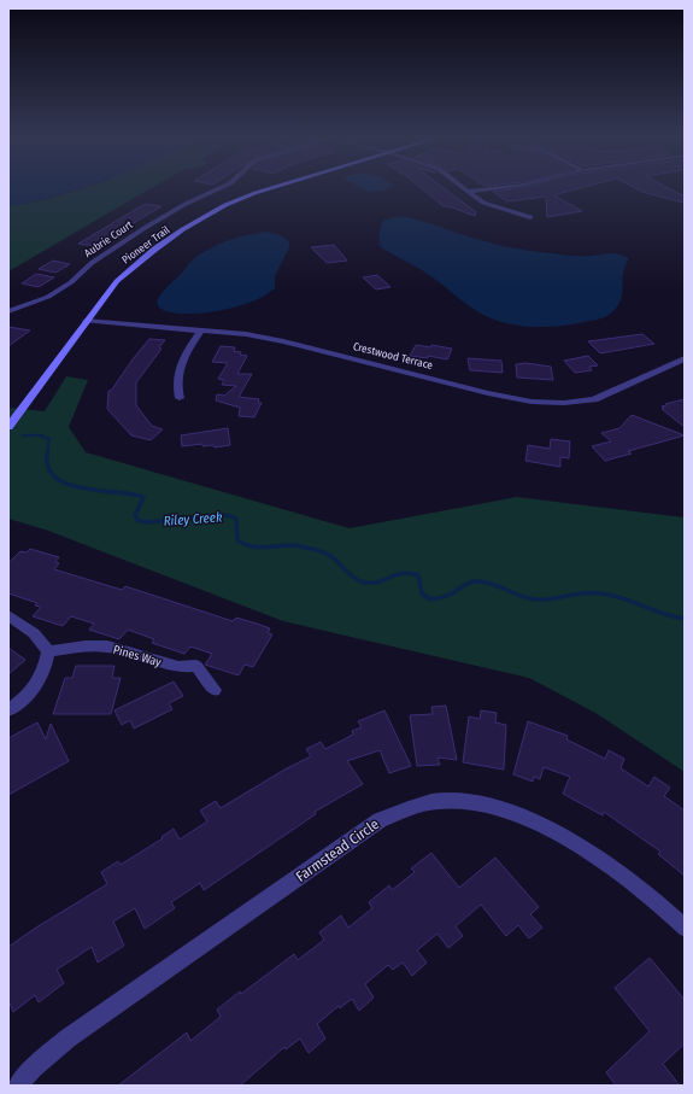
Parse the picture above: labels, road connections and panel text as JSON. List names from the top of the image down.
{
  "streets": {
    "main road": ["Pioneer Trail"],
    "street": [
      "Aubrie Court",
      "Crestwood Terrace",
      "Pines Way",
      "Farmstead Circle"
    ]
  },
  "crossings": [
    ["Pioneer Trail", "Crestwood Terrace"]
  ],
  "water": ["Riley Creek"]
}
